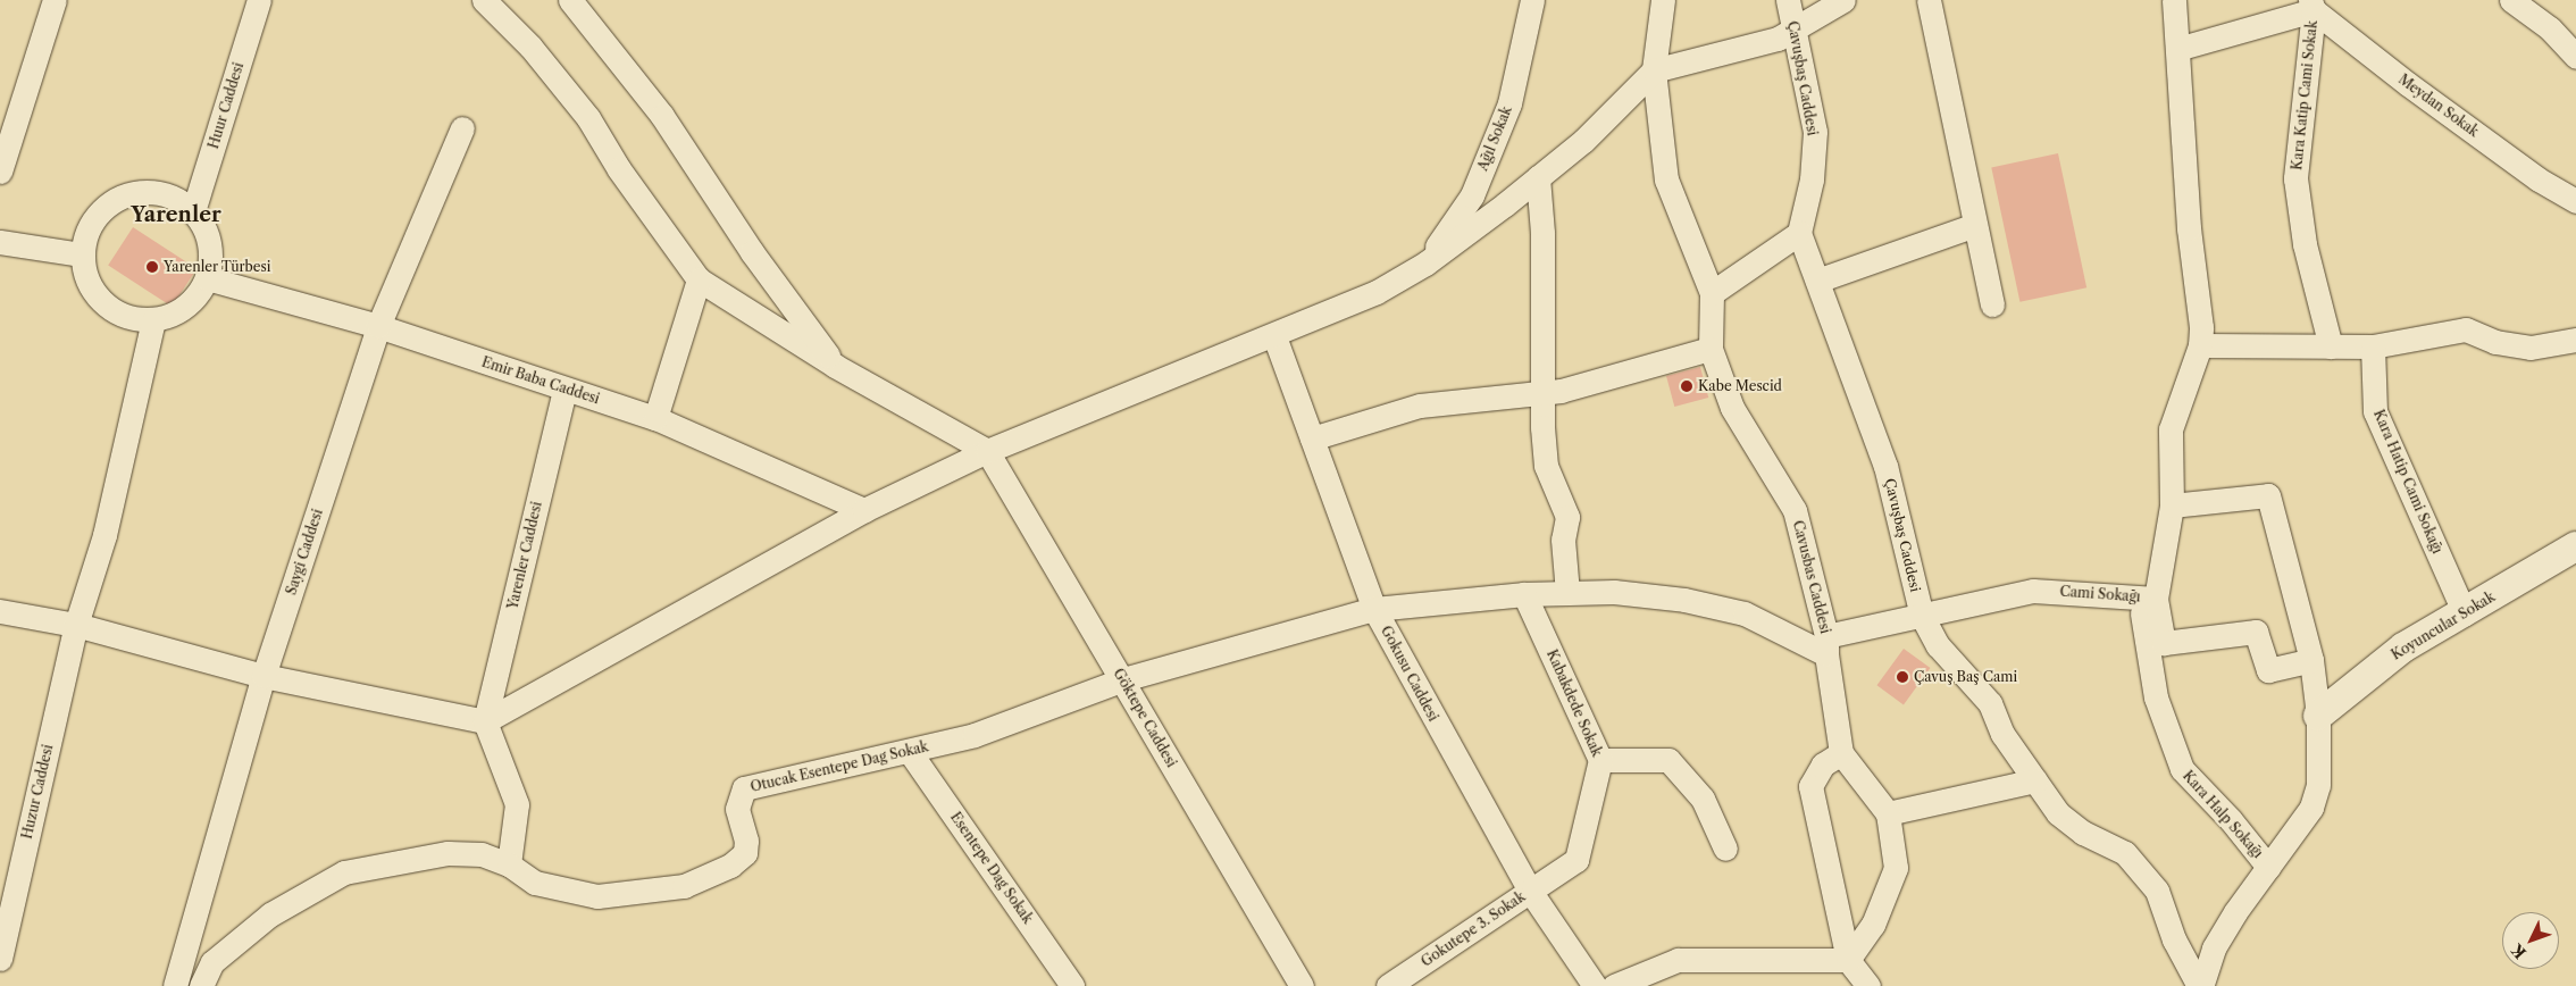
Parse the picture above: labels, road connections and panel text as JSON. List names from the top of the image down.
{
  "streets": {
    "street": [
      "Çavuşbaş Caddesi",
      "Kara Katip Cami Sokak",
      "Huur Caddesi",
      "Meydan Sokak",
      "Ağıl Sokak",
      "Emir Baba Caddesi",
      "Kara Hatip Cami Sokağı",
      "Saygi Caddesi",
      "Yarenler Caddesi",
      "Cavusbas Caddesi",
      "Cami Sokağı",
      "Koyuncular Sokak",
      "Gokusu Caddesi",
      "Kabakdede Sokak",
      "Göktepe Caddesi",
      "Otucak Esentepe Dag Sokak",
      "Huzur Caddesi",
      "Kara Halp Sokağı",
      "Esentepe Dag Sokak",
      "Gokutepe 3. Sokak"
    ]
  },
  "crossings": [
    ["Çavuşbaş Caddesi", "Cami Sokağı"],
    ["Kara Katip Cami Sokak", "Meydan Sokak"],
    ["Huur Caddesi", "Emir Baba Caddesi"],
    ["Huur Caddesi", "Huzur Caddesi"],
    ["Emir Baba Caddesi", "Saygi Caddesi"],
    ["Emir Baba Caddesi", "Yarenler Caddesi"],
    ["Emir Baba Caddesi", "Huzur Caddesi"],
    ["Kara Hatip Cami Sokağı", "Koyuncular Sokak"],
    ["Cavusbas Caddesi", "Cami Sokağı"],
    ["Cavusbas Caddesi", "Otucak Esentepe Dag Sokak"],
    ["Cami Sokağı", "Otucak Esentepe Dag Sokak"],
    ["Cami Sokağı", "Kara Halp Sokağı"],
    ["Gokusu Caddesi", "Kabakdede Sokak"],
    ["Gokusu Caddesi", "Otucak Esentepe Dag Sokak"],
    ["Gokusu Caddesi", "Gokutepe 3. Sokak"],
    ["Kabakdede Sokak", "Otucak Esentepe Dag Sokak"],
    ["Kabakdede Sokak", "Gokutepe 3. Sokak"],
    ["Göktepe Caddesi", "Otucak Esentepe Dag Sokak"],
    ["Otucak Esentepe Dag Sokak", "Esentepe Dag Sokak"]
  ],
  "districts": ["Yarenler"],
  "places": ["Yarenler Türbesi", "Kabe Mescid", "Çavuş Baş Cami"],
  "north": "bottom left"
}
